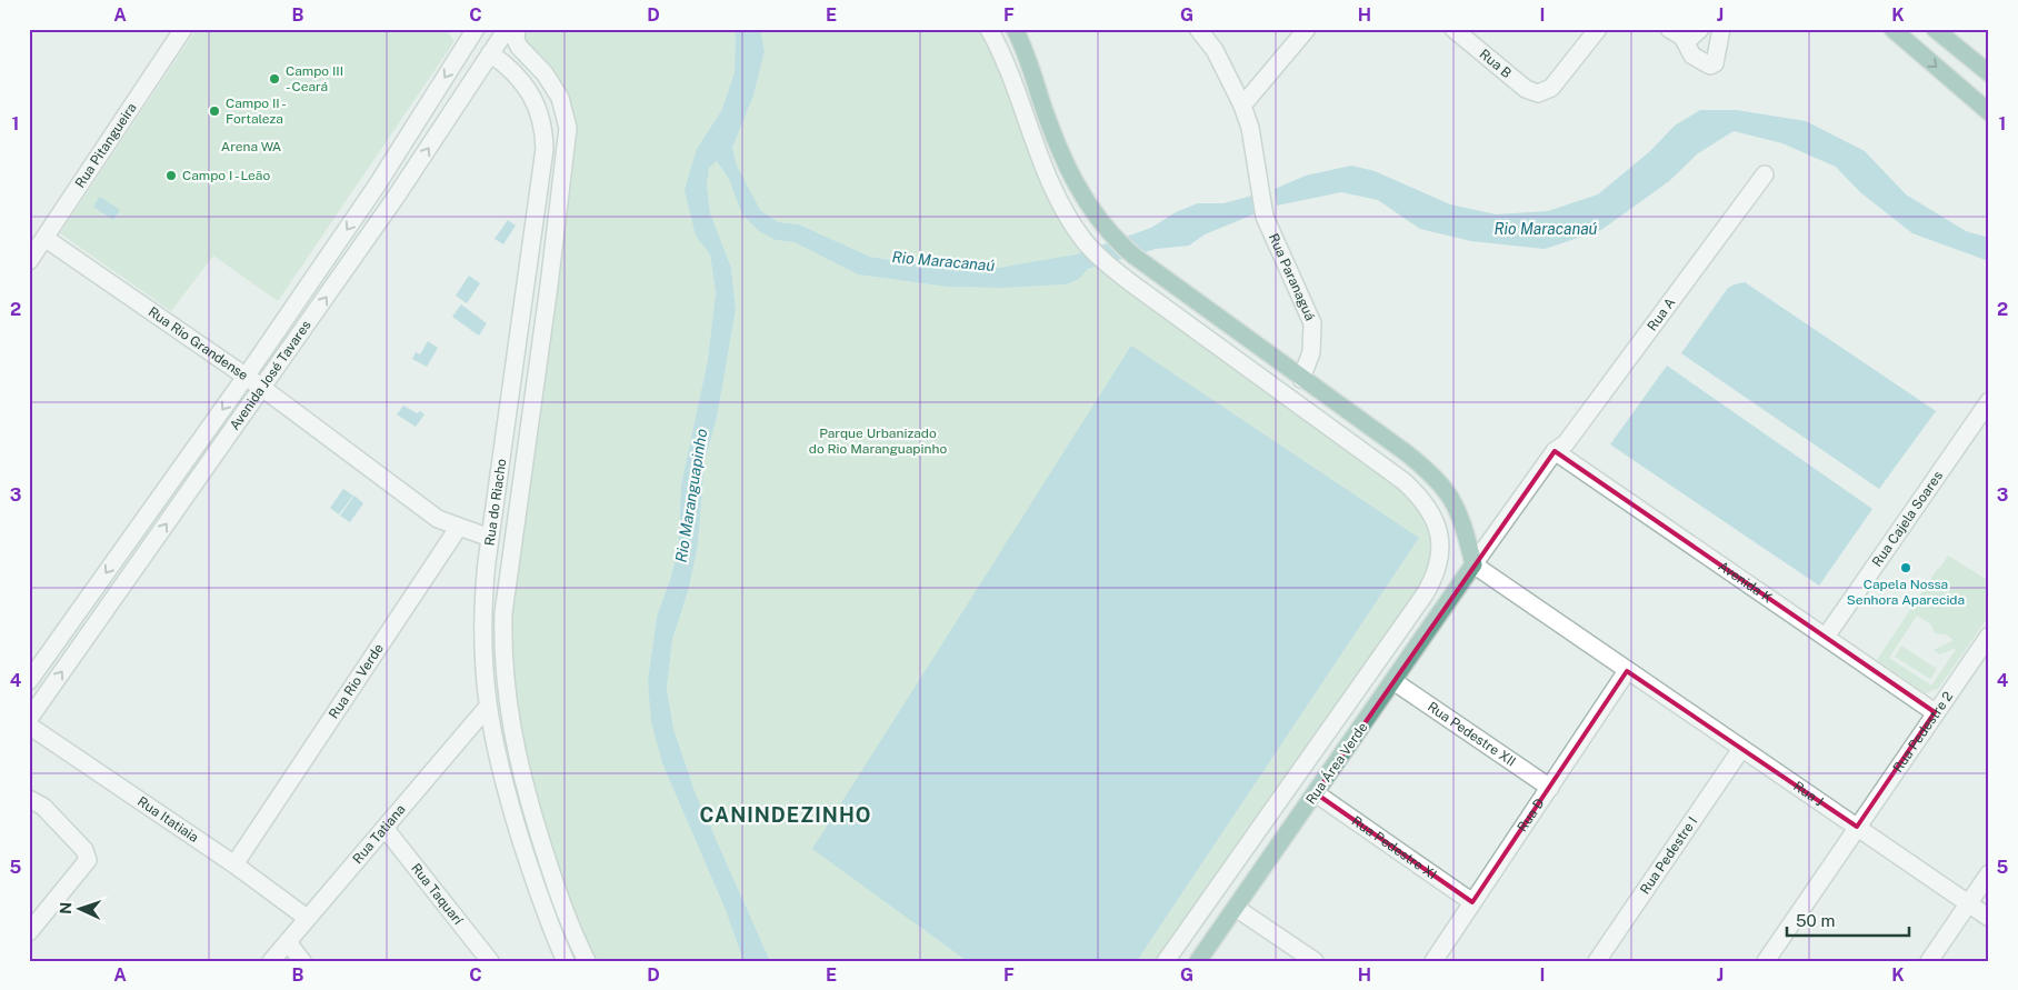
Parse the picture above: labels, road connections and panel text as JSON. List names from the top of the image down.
{
  "streets": {
    "main road": ["Rua Área Verde"],
    "street": [
      "Rua B",
      "Rua Pitangueira",
      "Rua Paranaguá",
      "Rua A",
      "Rua Rio Grandense",
      "Avenida José Tavares",
      "Rua do Riacho",
      "Rua Cajela Soares",
      "Avenida K",
      "Rua Rio Verde",
      "Rua Pedestre 2",
      "Rua Pedestre XII",
      "Rua J",
      "Rua D",
      "Rua Itatiaia",
      "Rua Tatiana",
      "Rua Pedestre XI",
      "Rua Pedestre I",
      "Rua Taquarí"
    ]
  },
  "crossings": [
    ["Rua Pitangueira", "Rua Rio Grandense"],
    ["Rua A", "Avenida K"],
    ["Rua A", "Rua Área Verde"],
    ["Rua Rio Grandense", "Avenida José Tavares"],
    ["Rua Rio Grandense", "Rua Rio Verde"],
    ["Avenida José Tavares", "Rua do Riacho"],
    ["Rua do Riacho", "Rua Tatiana"],
    ["Rua Cajela Soares", "Avenida K"],
    ["Avenida K", "Rua Pedestre 2"],
    ["Avenida K", "Rua Área Verde"],
    ["Rua Rio Verde", "Rua Itatiaia"],
    ["Rua Pedestre 2", "Rua J"],
    ["Rua Pedestre XII", "Rua Área Verde"],
    ["Rua Pedestre XII", "Rua D"],
    ["Rua Área Verde", "Rua Pedestre XI"],
    ["Rua J", "Rua D"],
    ["Rua J", "Rua Pedestre I"],
    ["Rua D", "Rua Pedestre XI"],
    ["Rua Itatiaia", "Rua Tatiana"],
    ["Rua Tatiana", "Rua Taquarí"]
  ],
  "districts": ["CANINDEZINHO"],
  "water": ["Rio Maracanaú", "Rio Maranguapinho"],
  "parks": ["Arena WA", "Parque Urbanizado do Rio Maranguapinho"],
  "places": [
    "Campo III - Ceará",
    "Campo II - Fortaleza",
    "Campo I - Leão",
    "Capela Nossa Senhora Aparecida"
  ],
  "scale_bar": "50 m",
  "north": "left",
  "grid": {
    "columns": [
      "A",
      "B",
      "C",
      "D",
      "E",
      "F",
      "G",
      "H",
      "I",
      "J",
      "K"
    ],
    "rows": [
      "1",
      "2",
      "3",
      "4",
      "5"
    ]
  }
}
